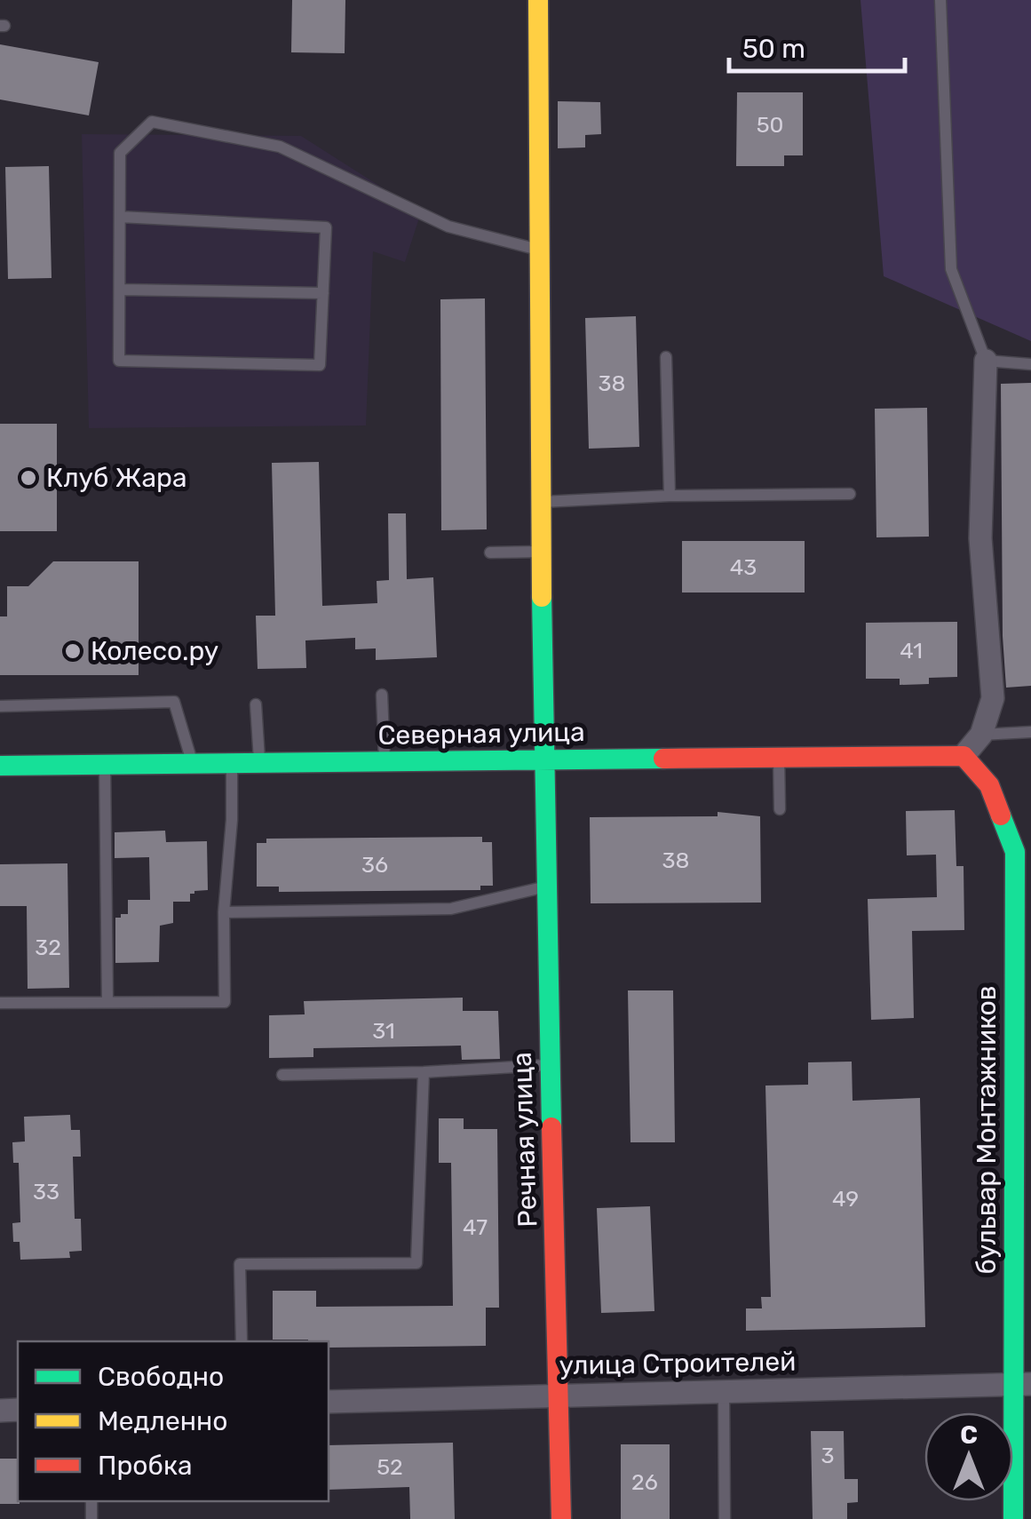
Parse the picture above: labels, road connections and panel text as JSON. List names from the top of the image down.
{
  "streets": {
    "street": [
      "Северная улица",
      "бульвар Монтажников",
      "Речная улица",
      "улица Строителей"
    ]
  },
  "crossings": [
    ["Северная улица", "бульвар Монтажников"],
    ["Северная улица", "Речная улица"],
    ["бульвар Монтажников", "улица Строителей"],
    ["Речная улица", "улица Строителей"]
  ],
  "places": ["Клуб Жара", "Колесо.ру"],
  "house_numbers": [
    "50",
    "38",
    "43",
    "41",
    "38",
    "36",
    "32",
    "31",
    "33",
    "49",
    "47",
    "3",
    "52",
    "26"
  ],
  "legend": ["Свободно", "Медленно", "Пробка"],
  "scale_bar": "50 m",
  "north": "top"
}
